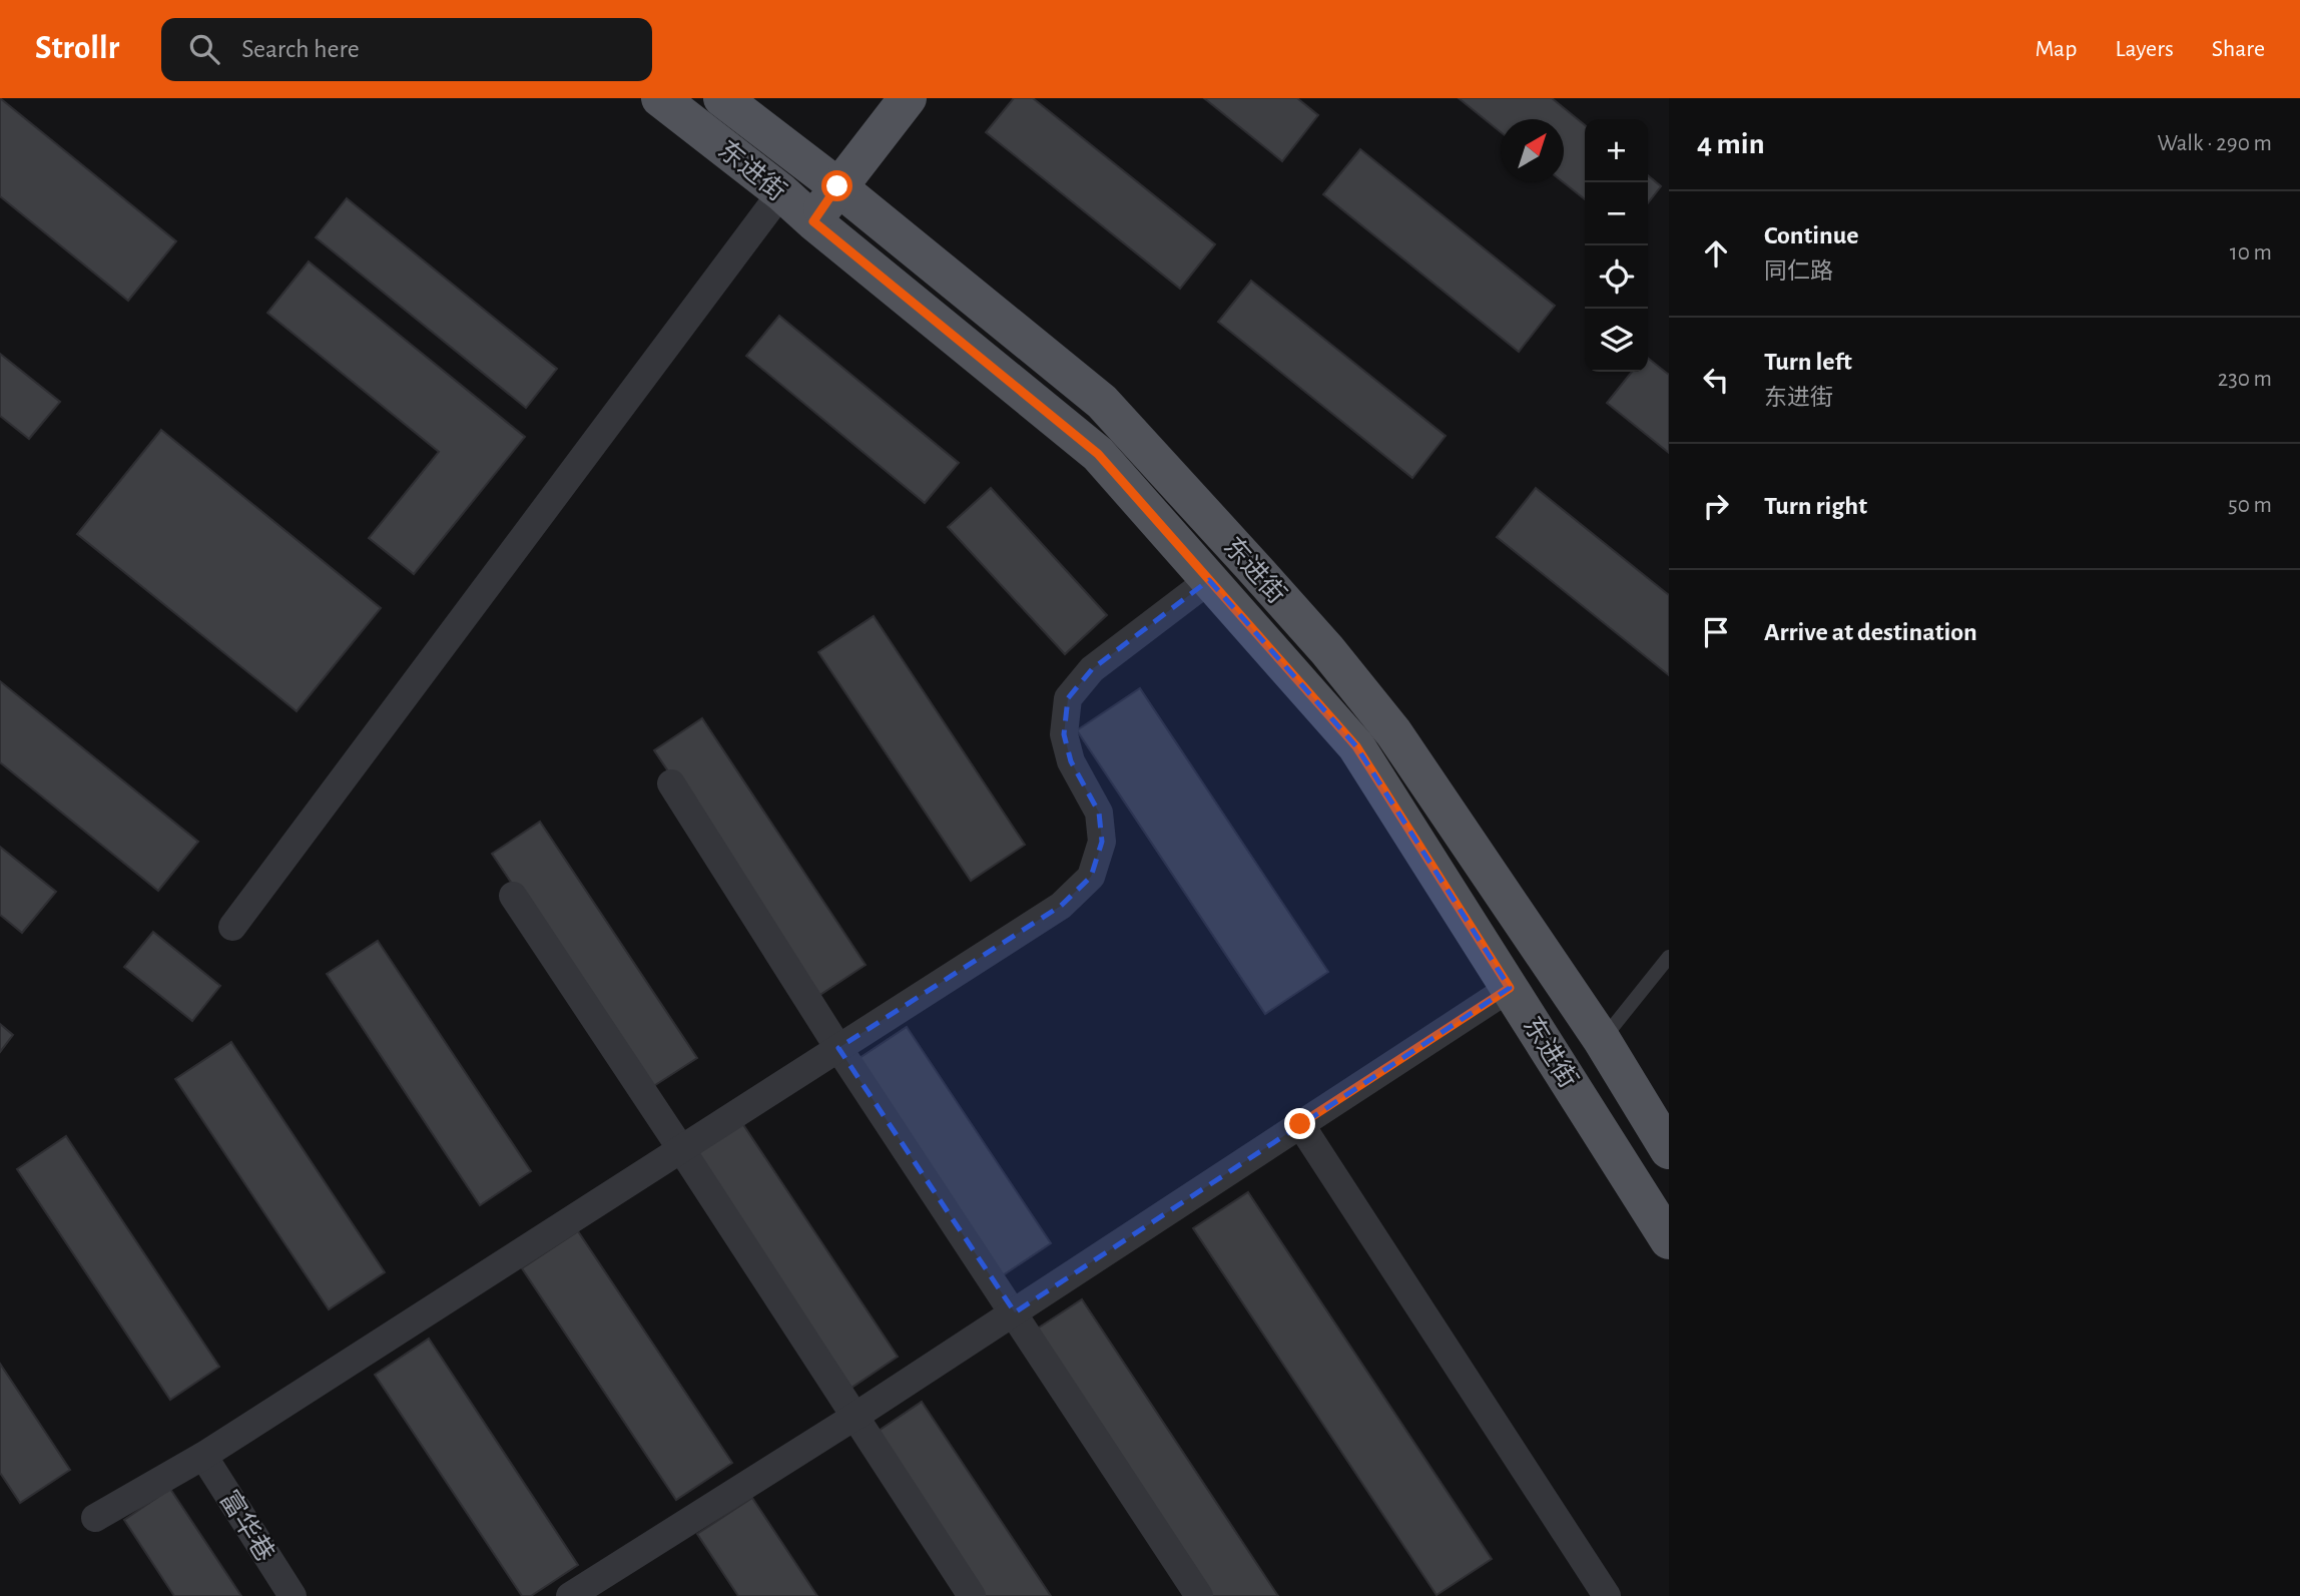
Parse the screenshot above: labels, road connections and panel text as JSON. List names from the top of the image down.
{
  "streets": {
    "main road": ["东进街"],
    "street": ["富华巷"]
  },
  "north": "top right",
  "page": {
    "header": "Strollr",
    "search": "Search here",
    "nav": ["Map", "Layers", "Share"],
    "heading": ["4 min", "Walk · 290 m"],
    "map_buttons": ["+", "−"],
    "list": [
      ["Continue", "同仁路", "10 m"],
      ["Turn left", "东进街", "230 m"],
      ["Turn right", "50 m"],
      "Arrive at destination"
    ]
  }
}
